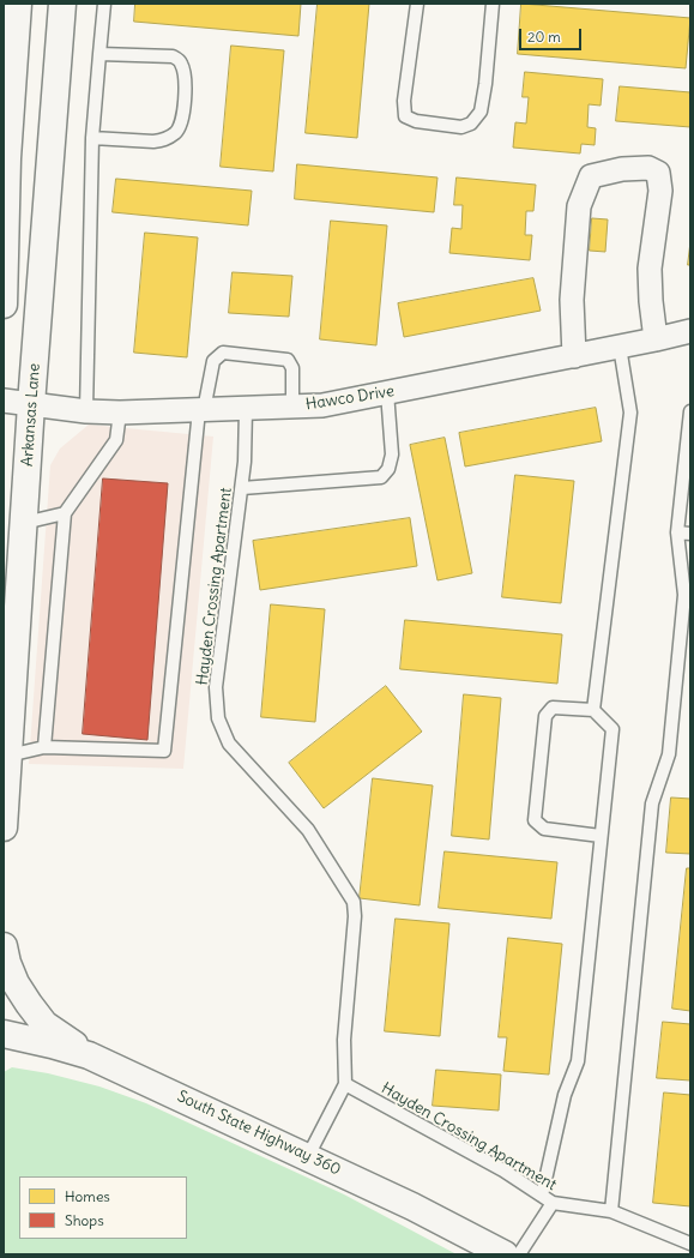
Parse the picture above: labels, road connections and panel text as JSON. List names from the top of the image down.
{
  "streets": {
    "main road": ["Arkansas Lane", "South State Highway 360"],
    "street": ["Hawco Drive"],
    "lane": ["Hayden Crossing Apartment"]
  },
  "crossings": [
    ["Hawco Drive", "Arkansas Lane"],
    ["Hawco Drive", "Hayden Crossing Apartment"]
  ],
  "legend": ["Homes", "Shops"],
  "scale_bar": "20 m"
}
